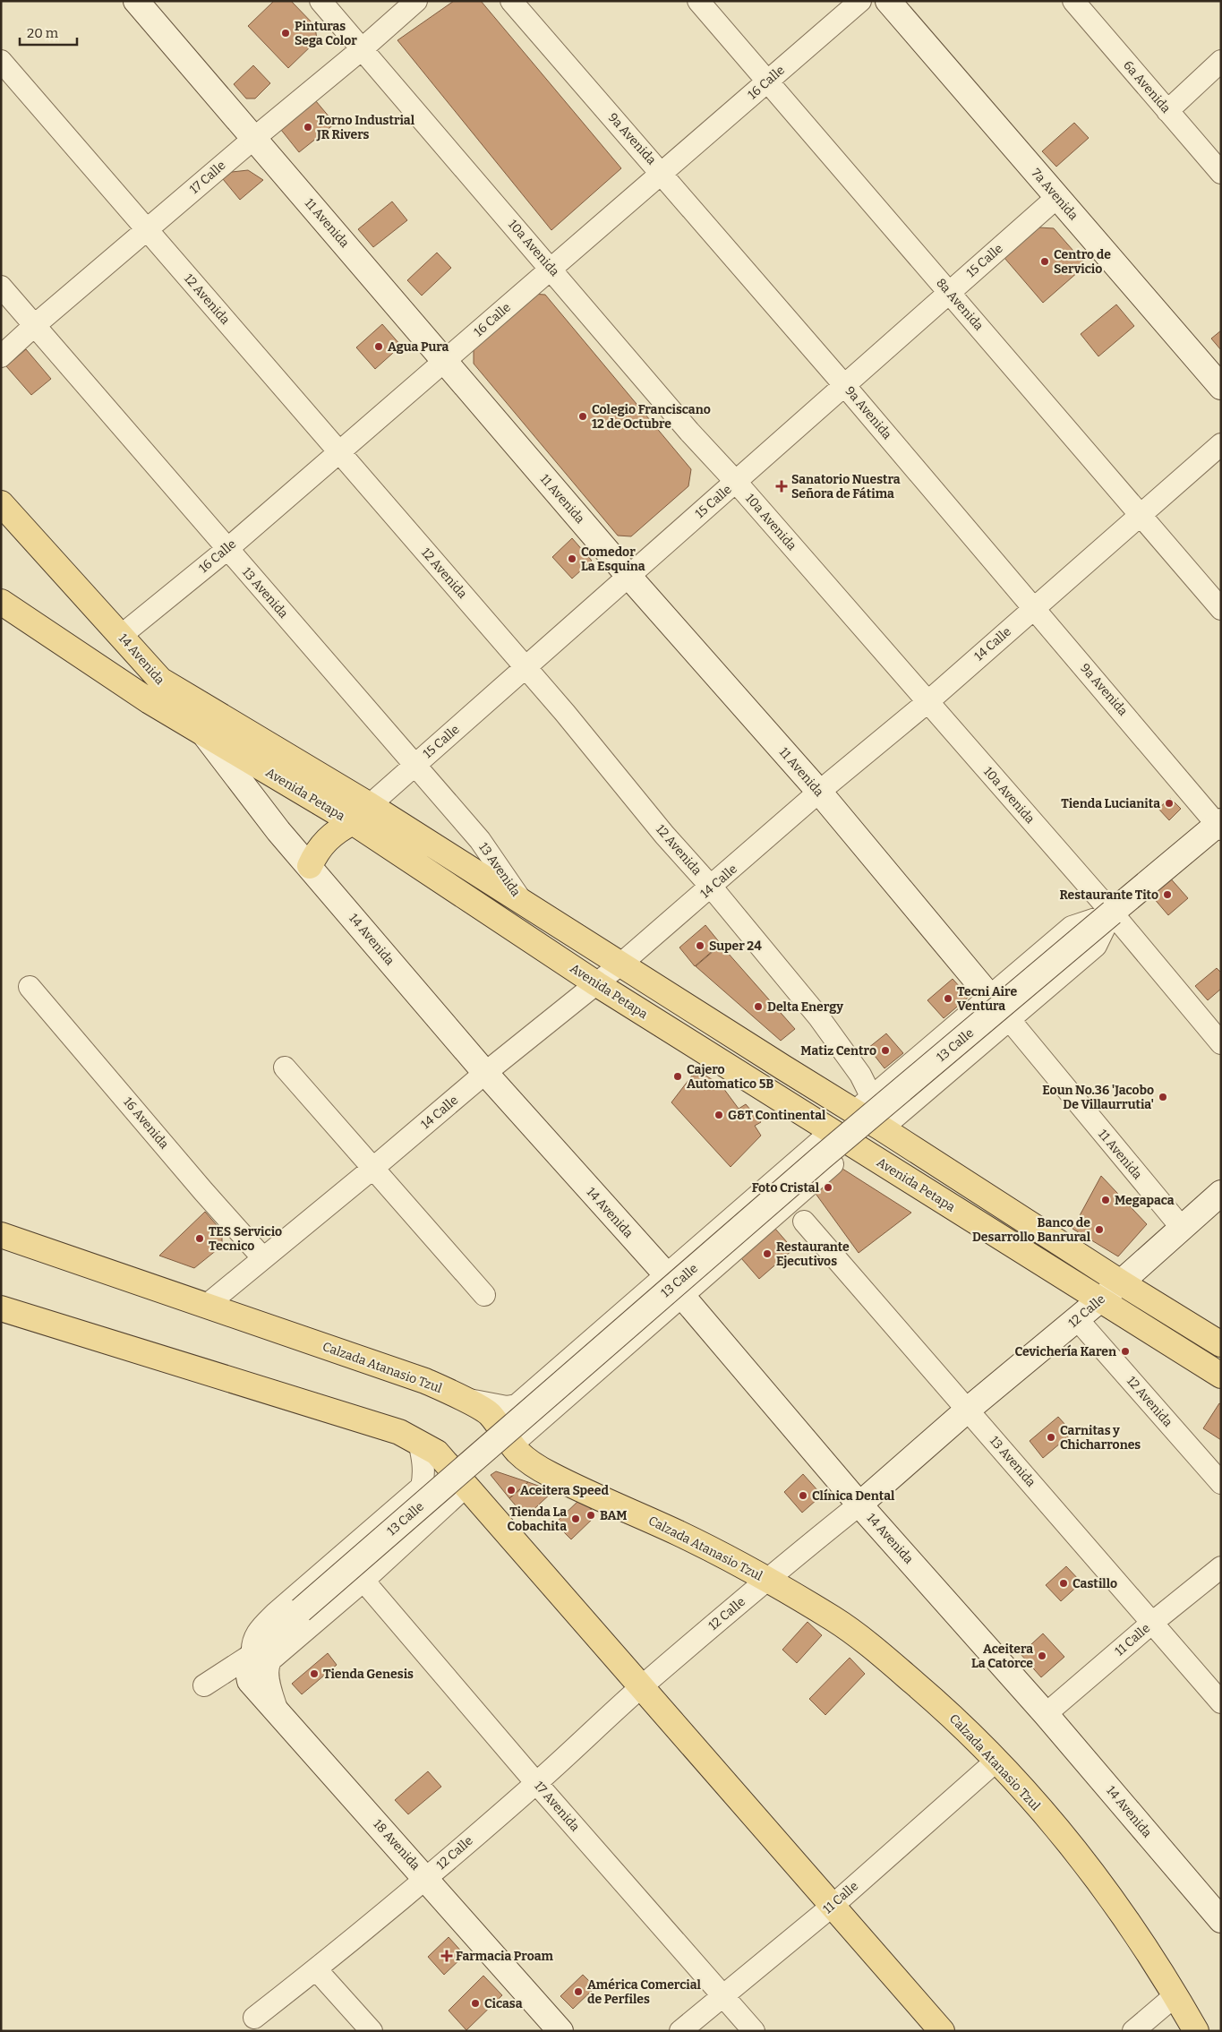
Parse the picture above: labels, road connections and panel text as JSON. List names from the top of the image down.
{
  "streets": {
    "main road": [
      "7a Avenida",
      "11 Avenida",
      "14 Avenida",
      "Avenida Petapa",
      "13 Calle",
      "12 Calle",
      "Calzada Atanasio Tzul",
      "18 Avenida"
    ],
    "street": [
      "16 Calle",
      "6a Avenida",
      "9a Avenida",
      "17 Calle",
      "10a Avenida",
      "15 Calle",
      "12 Avenida",
      "8a Avenida",
      "13 Avenida",
      "14 Calle",
      "16 Avenida",
      "11 Calle",
      "17 Avenida"
    ]
  },
  "crossings": [
    ["16 Calle", "9a Avenida"],
    ["16 Calle", "11 Avenida"],
    ["16 Calle", "10a Avenida"],
    ["16 Calle", "12 Avenida"],
    ["16 Calle", "8a Avenida"],
    ["16 Calle", "13 Avenida"],
    ["16 Calle", "14 Avenida"],
    ["9a Avenida", "15 Calle"],
    ["9a Avenida", "14 Calle"],
    ["9a Avenida", "13 Calle"],
    ["17 Calle", "11 Avenida"],
    ["17 Calle", "10a Avenida"],
    ["17 Calle", "12 Avenida"],
    ["17 Calle", "13 Avenida"],
    ["7a Avenida", "15 Calle"],
    ["11 Avenida", "15 Calle"],
    ["11 Avenida", "14 Calle"],
    ["11 Avenida", "13 Calle"],
    ["11 Avenida", "12 Calle"],
    ["10a Avenida", "15 Calle"],
    ["10a Avenida", "14 Calle"],
    ["10a Avenida", "13 Calle"],
    ["15 Calle", "12 Avenida"],
    ["15 Calle", "8a Avenida"],
    ["15 Calle", "13 Avenida"],
    ["15 Calle", "Avenida Petapa"],
    ["12 Avenida", "14 Calle"],
    ["12 Avenida", "Avenida Petapa"],
    ["12 Avenida", "13 Calle"],
    ["12 Avenida", "12 Calle"],
    ["8a Avenida", "14 Calle"],
    ["13 Avenida", "Avenida Petapa"],
    ["13 Avenida", "12 Calle"],
    ["13 Avenida", "11 Calle"],
    ["14 Calle", "14 Avenida"],
    ["14 Calle", "Avenida Petapa"],
    ["14 Calle", "16 Avenida"],
    ["14 Calle", "Calzada Atanasio Tzul"],
    ["14 Avenida", "Avenida Petapa"],
    ["14 Avenida", "13 Calle"],
    ["14 Avenida", "12 Calle"],
    ["14 Avenida", "11 Calle"],
    ["Avenida Petapa", "13 Calle"],
    ["Avenida Petapa", "12 Calle"],
    ["13 Calle", "Calzada Atanasio Tzul"],
    ["13 Calle", "17 Avenida"],
    ["13 Calle", "18 Avenida"],
    ["12 Calle", "Calzada Atanasio Tzul"],
    ["12 Calle", "17 Avenida"],
    ["12 Calle", "18 Avenida"],
    ["Calzada Atanasio Tzul", "11 Calle"],
    ["11 Calle", "17 Avenida"]
  ],
  "places": {
    "other": [
      "Pinturas Sega Color",
      "Torno Industrial JR Rivers",
      "Centro de Servicio",
      "Agua Pura",
      "Colegio Franciscano 12 de Octubre",
      "Comedor La Esquina",
      "Tienda Lucianita",
      "Restaurante Tito",
      "Super 24",
      "Tecni Aire Ventura",
      "Delta Energy",
      "Matiz Centro",
      "Cajero Automatico 5B",
      "Eoun No.36 'Jacobo De Villaurrutia'",
      "G&T Continental",
      "Foto Cristal",
      "Megapaca",
      "Banco de Desarrollo Banrural",
      "TES Servicio Tecnico",
      "Restaurante Ejecutivos",
      "Cevichería Karen",
      "Carnitas y Chicharrones",
      "Aceitera Speed",
      "Clínica Dental",
      "BAM",
      "Tienda La Cobachita",
      "Castillo",
      "Aceitera La Catorce",
      "Tienda Genesis",
      "América Comercial de Perfiles",
      "Cicasa"
    ],
    "health": ["Sanatorio Nuestra Señora de Fátima", "Farmacia Proam"]
  },
  "scale_bar": "20 m"
}
